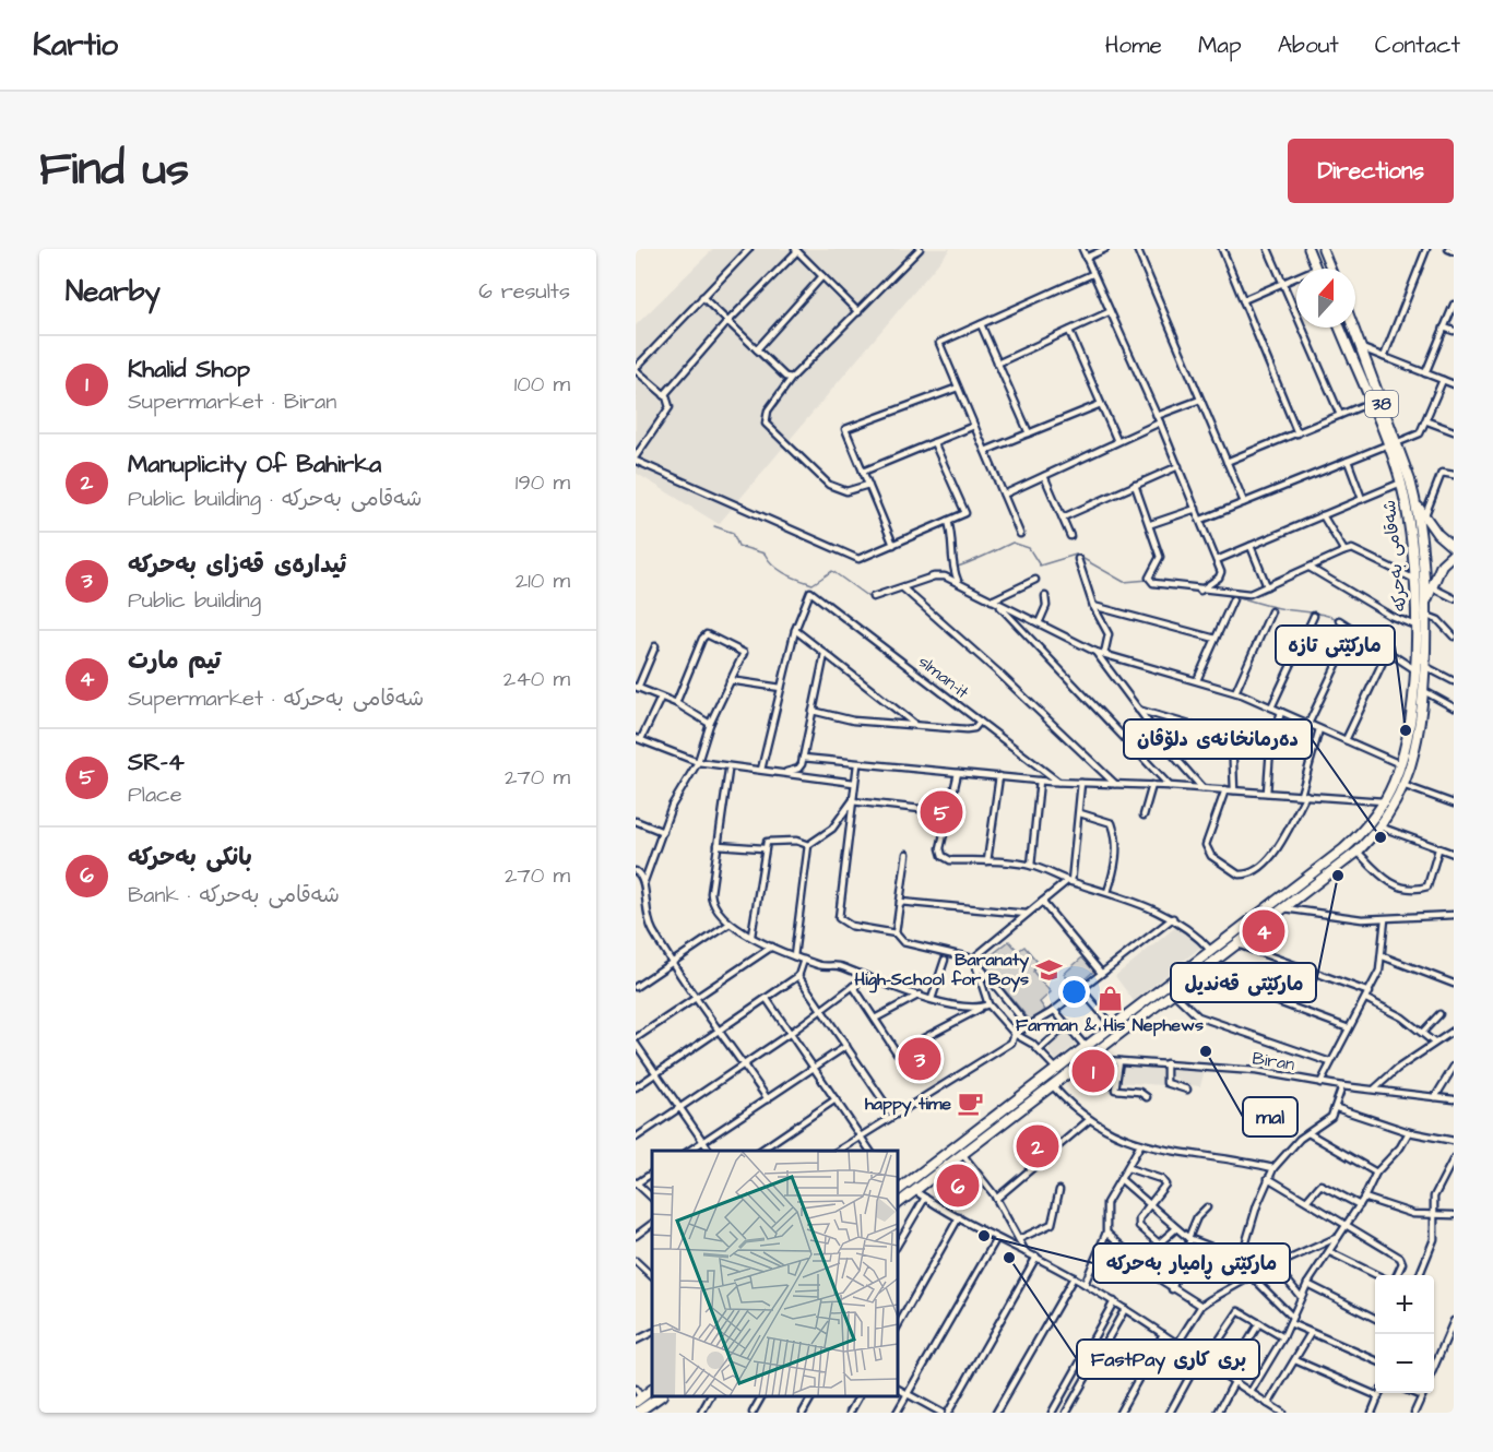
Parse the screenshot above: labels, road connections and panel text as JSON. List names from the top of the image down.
{
  "streets": {
    "main road": ["38", "شەقامی بەحرکە"],
    "street": ["slman-it", "Biran"]
  },
  "crossings": [
    ["38", "شەقامی بەحرکە"],
    ["شەقامی بەحرکە", "Biran"]
  ],
  "places": {
    "other": [
      "مارکێتی تازە",
      "دەرمانخانەی دلۆڤان",
      "مارکێتی قەندیل",
      "mal",
      "مارکێتی ڕامیار بەحرکە",
      "FastPay بری كاری"
    ],
    "school or university": ["Baranaty High-School for Boys"],
    "shop": ["Farman & His Nephews"],
    "cafe": ["happy time"]
  },
  "north": "top",
  "page": {
    "header": "Kartio",
    "nav": [
      "Home",
      "Map",
      "About",
      "Contact"
    ],
    "title": "Find us",
    "buttons": "Directions",
    "heading": ["Nearby", "6 results"],
    "list": [
      {
        "mark": "1",
        "name": "Khalid Shop",
        "note": "Supermarket · Biran",
        "value": "100 m"
      },
      {
        "mark": "2",
        "name": "Manuplicity Of Bahirka",
        "note": "Public building · شەقامی بەحرکە",
        "value": "190 m"
      },
      {
        "mark": "3",
        "name": "ئیدارەی قەزای بەحرکە",
        "note": "Public building",
        "value": "210 m"
      },
      {
        "mark": "4",
        "name": "تيم مارت",
        "note": "Supermarket · شەقامی بەحرکە",
        "value": "240 m"
      },
      {
        "mark": "5",
        "name": "SR-4",
        "note": "Place",
        "value": "270 m"
      },
      {
        "mark": "6",
        "name": "بانکی بەحرکە",
        "note": "Bank · شەقامی بەحرکە",
        "value": "270 m"
      }
    ],
    "pins": [
      "5",
      "4",
      "3",
      "1",
      "2",
      "6"
    ],
    "map_buttons": ["+", "−"]
  }
}
